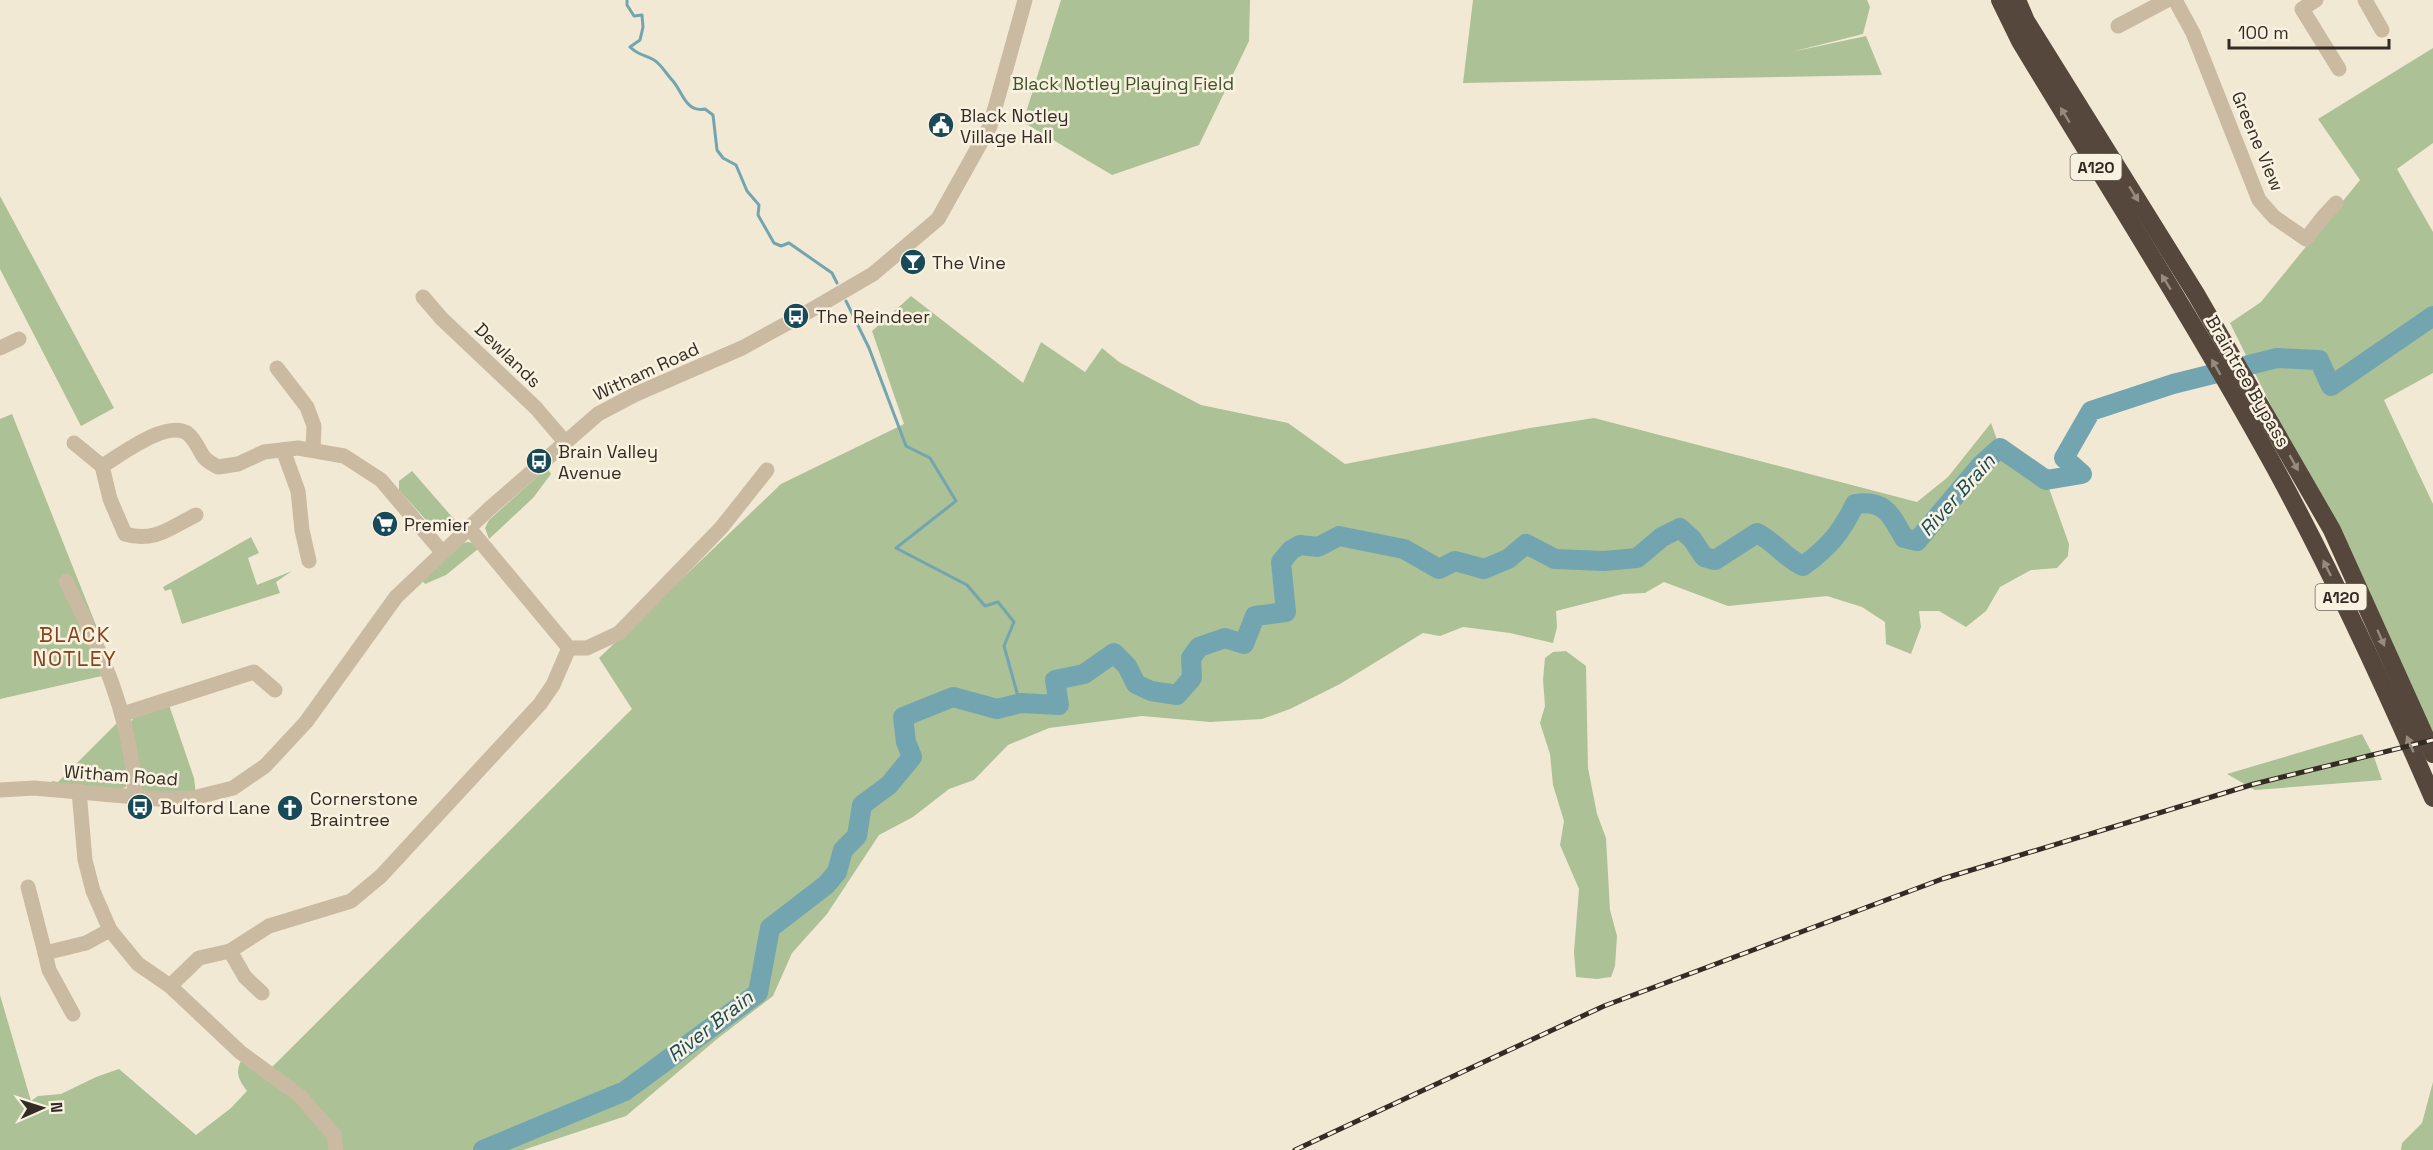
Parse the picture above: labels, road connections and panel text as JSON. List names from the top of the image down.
{
  "streets": {
    "highway": ["A120", "Braintree Bypass"],
    "street": ["Greene View", "Dewlands", "Witham Road"]
  },
  "crossings": [
    ["Dewlands", "Witham Road"]
  ],
  "districts": ["BLACK NOTLEY"],
  "water": ["River Brain"],
  "parks": ["Black Notley Playing Field"],
  "places": {
    "public building": ["Black Notley Village Hall"],
    "bar": ["The Vine"],
    "bus stop": ["The Reindeer", "Brain Valley Avenue", "Bulford Lane"],
    "supermarket": ["Premier"],
    "church": ["Cornerstone Braintree"]
  },
  "scale_bar": "100 m",
  "north": "right"
}
